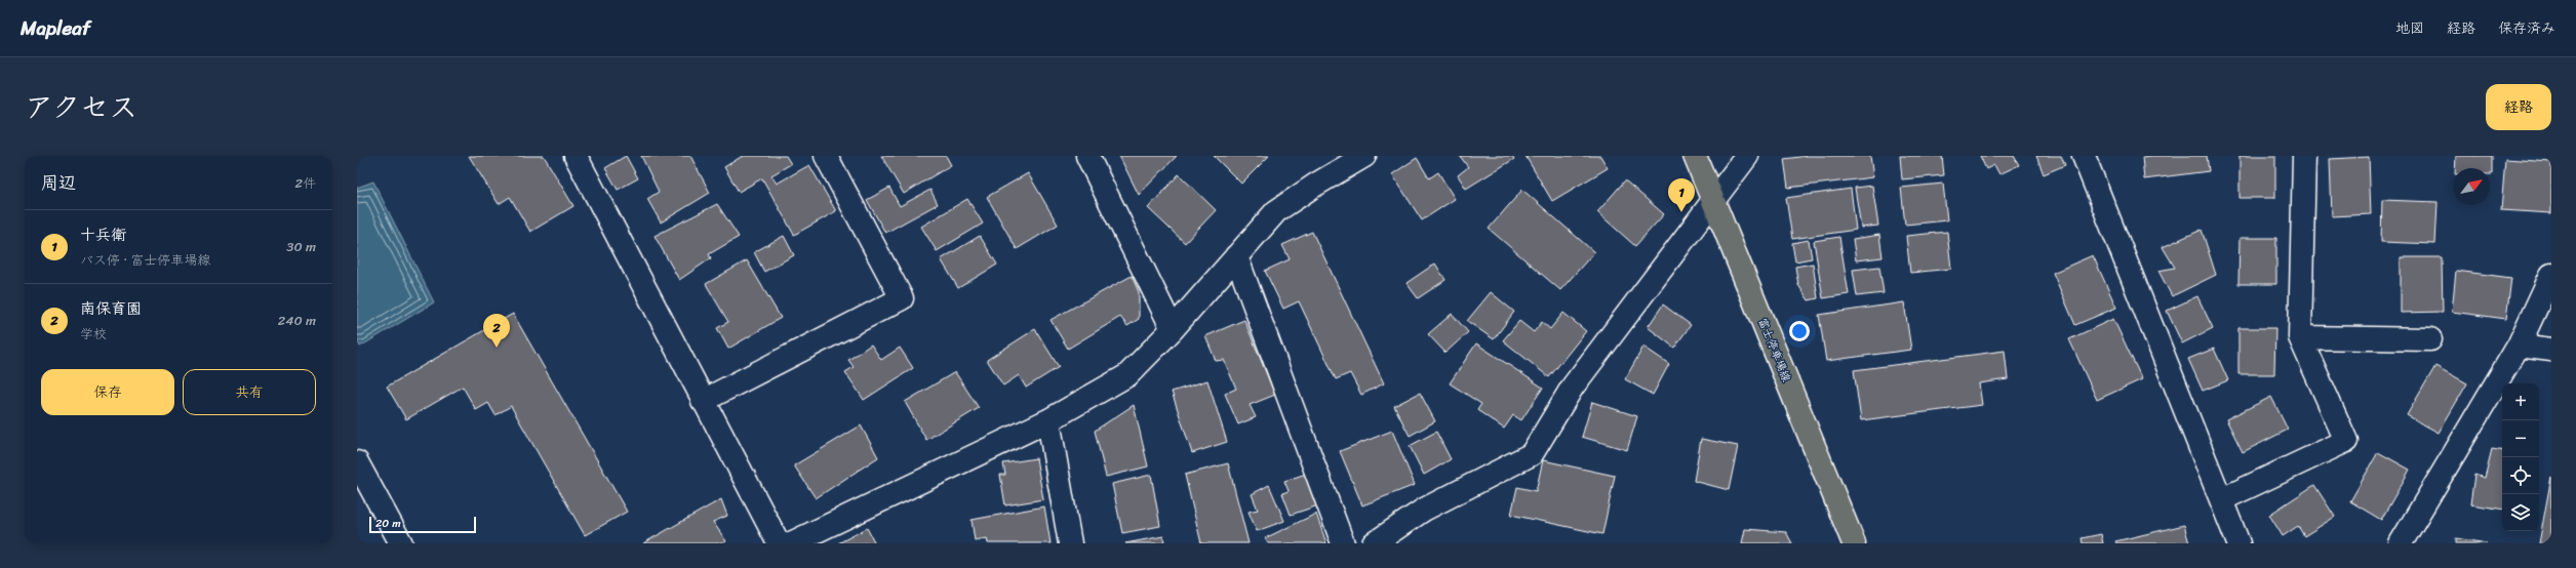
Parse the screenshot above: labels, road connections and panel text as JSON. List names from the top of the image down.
{
  "streets": {
    "main road": ["富士停車場線"]
  },
  "scale_bar": "20 m",
  "north": "top right",
  "page": {
    "header": "Mapleaf",
    "nav": ["地図", "経路", "保存済み"],
    "title": "アクセス",
    "buttons": [
      "経路",
      ["保存", "共有"]
    ],
    "heading": ["周辺", "2件"],
    "pins": ["1", "2"],
    "list": [
      {
        "mark": "1",
        "name": "十兵衛",
        "note": "バス停 · 富士停車場線",
        "value": "30 m"
      },
      {
        "mark": "2",
        "name": "南保育園",
        "note": "学校",
        "value": "240 m"
      }
    ],
    "map_buttons": ["+", "−"],
    "scale": "20 m"
  }
}
